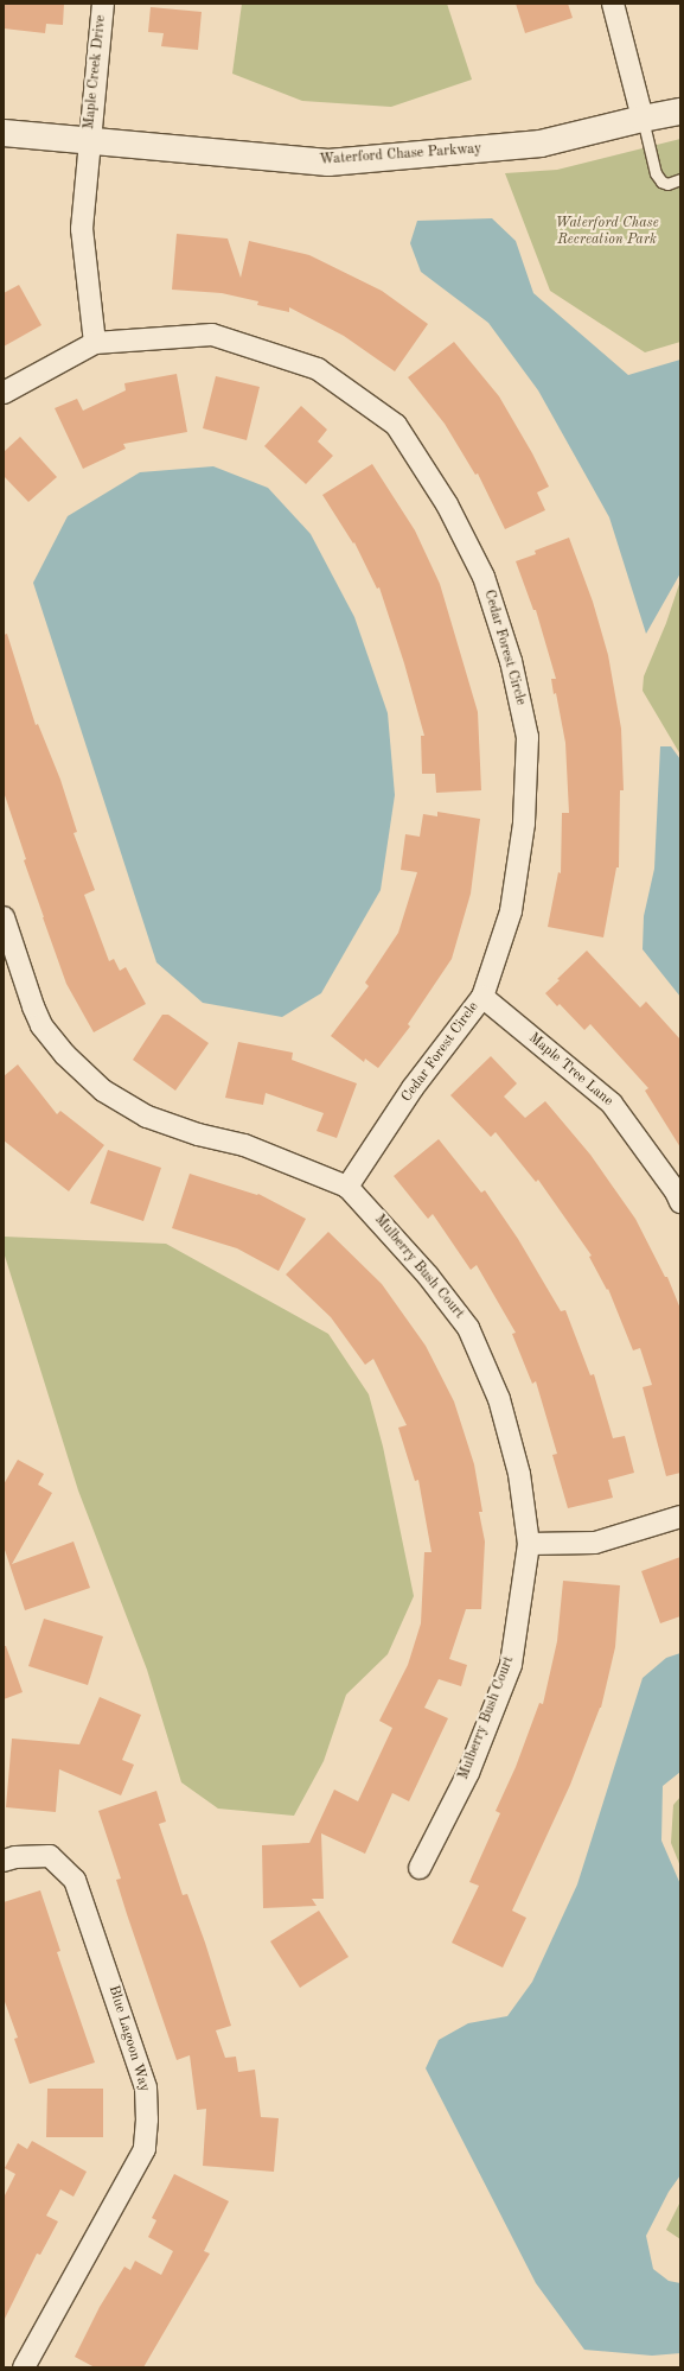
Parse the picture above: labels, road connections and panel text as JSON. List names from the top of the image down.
{
  "streets": {
    "street": [
      "Maple Creek Drive",
      "Waterford Chase Parkway",
      "Cedar Forest Circle",
      "Maple Tree Lane",
      "Mulberry Bush Court",
      "Blue Lagoon Way"
    ]
  },
  "crossings": [
    ["Maple Creek Drive", "Waterford Chase Parkway"],
    ["Cedar Forest Circle", "Maple Tree Lane"],
    ["Cedar Forest Circle", "Mulberry Bush Court"]
  ],
  "parks": ["Waterford Chase Recreation Park"]
}
